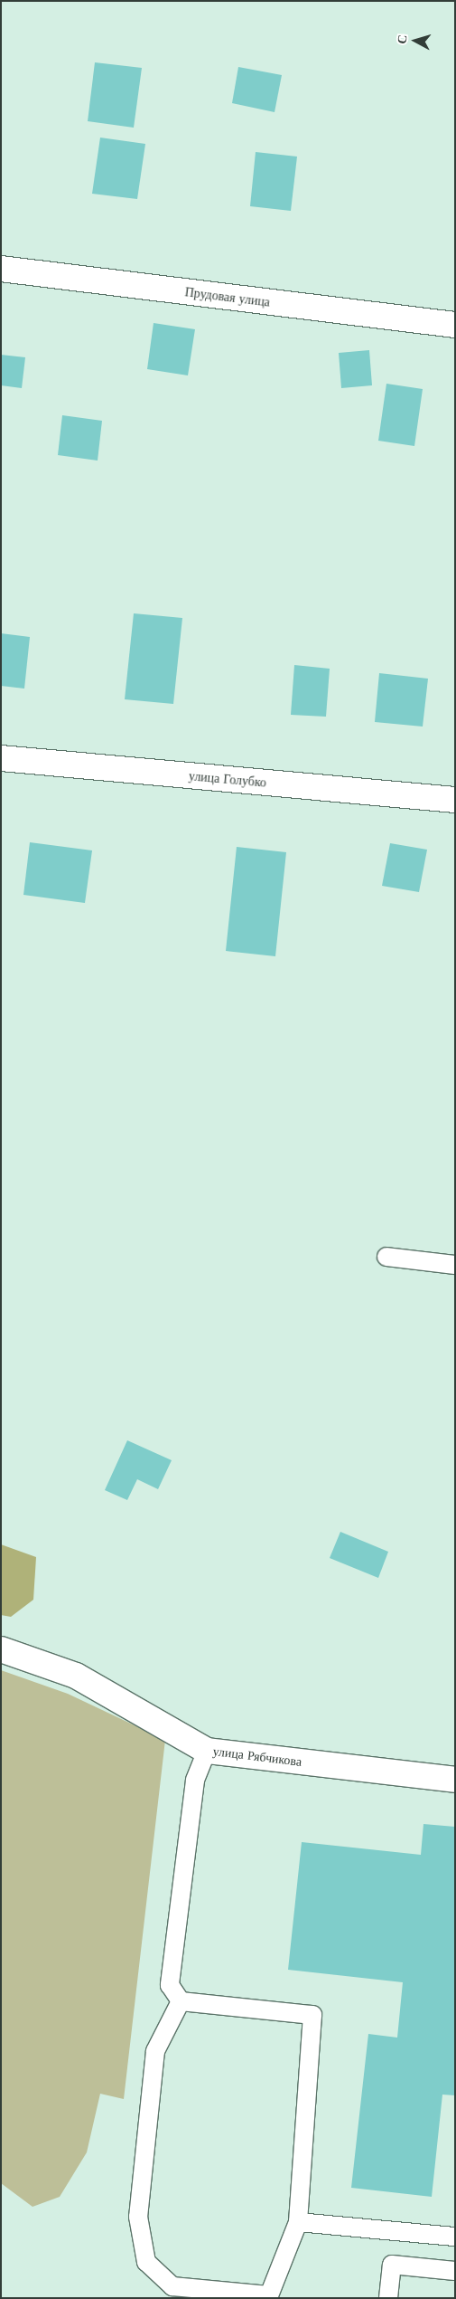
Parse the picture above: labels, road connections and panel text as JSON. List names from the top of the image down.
{
  "streets": {
    "street": ["Прудовая улица", "улица Голубко", "улица Рябчикова"]
  },
  "north": "left"
}
